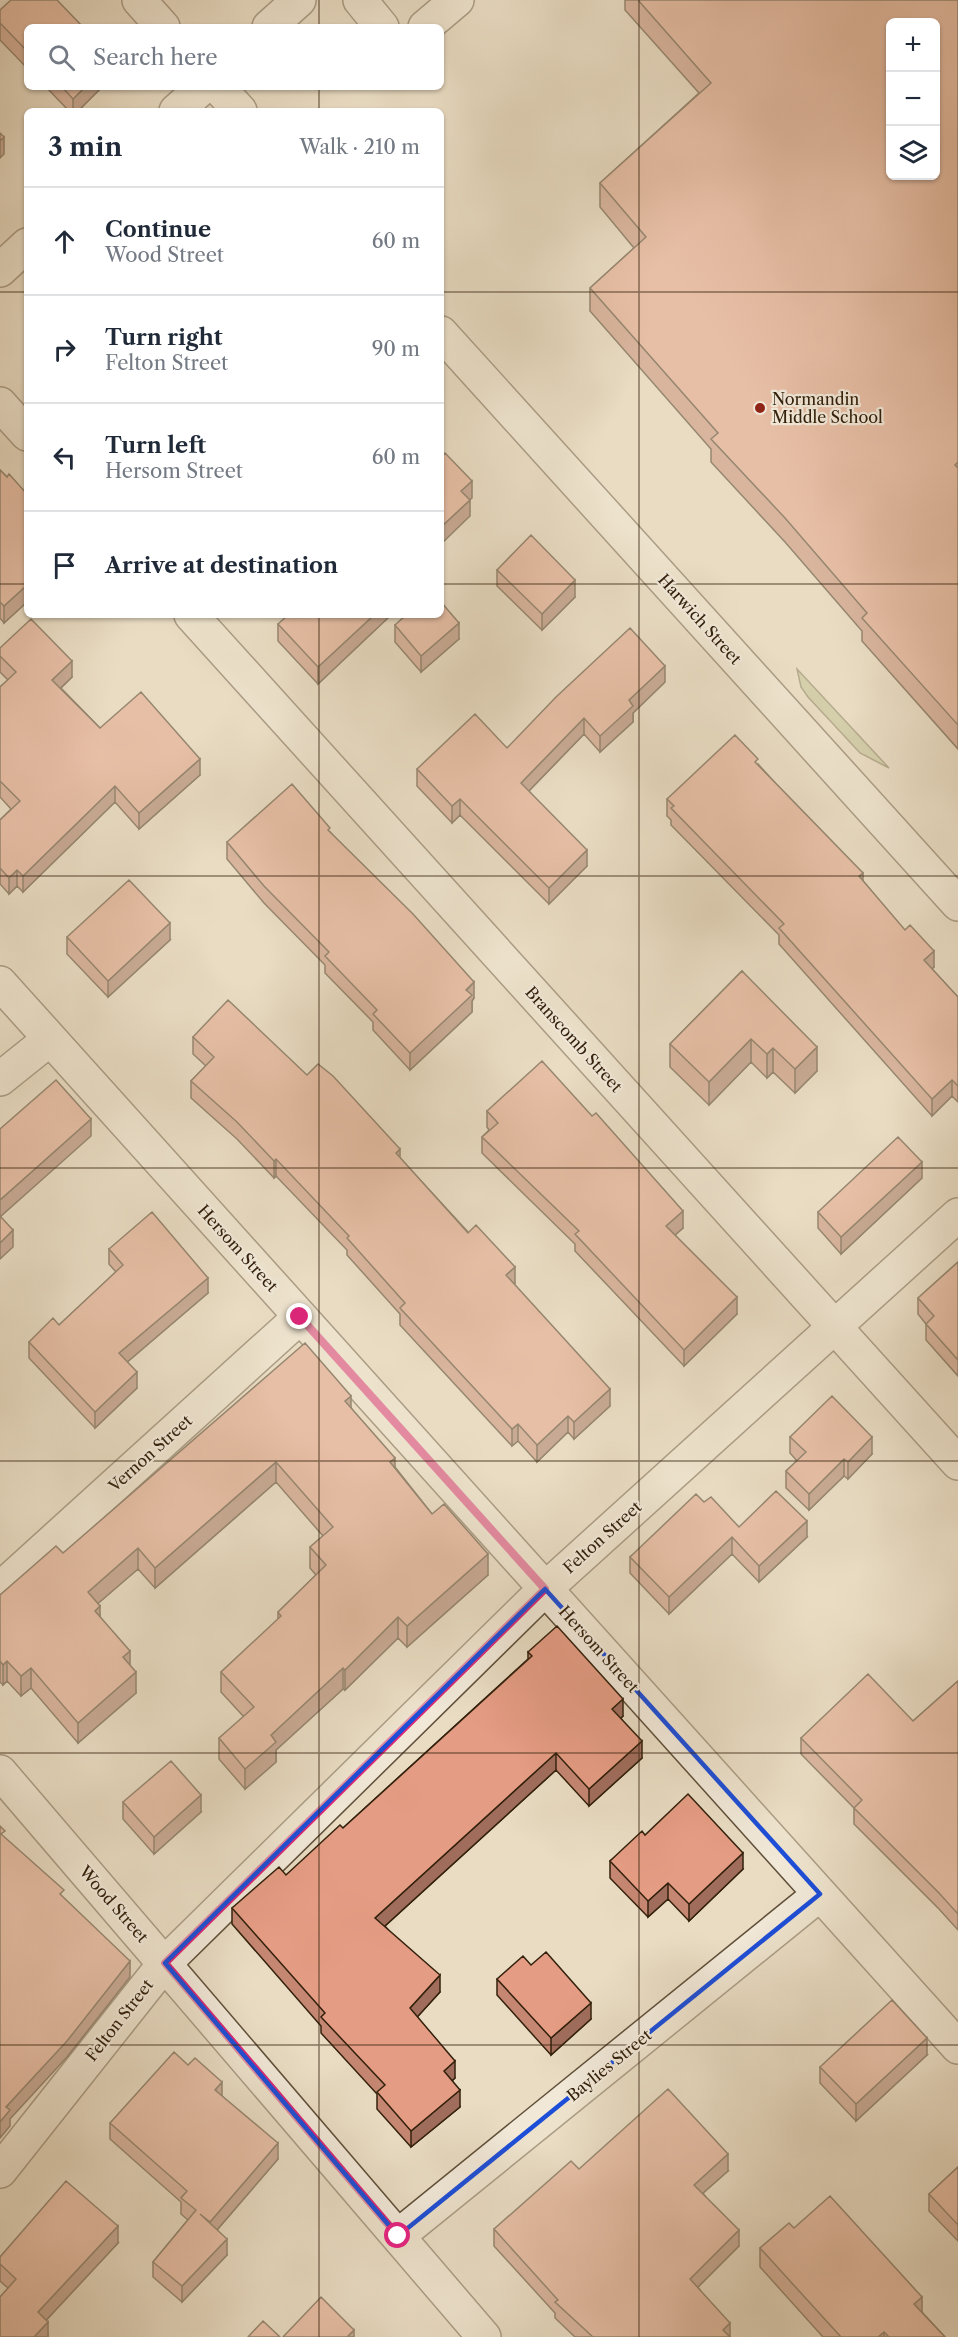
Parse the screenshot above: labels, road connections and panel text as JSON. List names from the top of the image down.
{
  "streets": {
    "street": [
      "Harwich Street",
      "Branscomb Street",
      "Hersom Street",
      "Vernon Street",
      "Felton Street",
      "Wood Street",
      "Baylies Street"
    ]
  },
  "crossings": [
    ["Branscomb Street", "Felton Street"],
    ["Hersom Street", "Vernon Street"],
    ["Hersom Street", "Felton Street"],
    ["Hersom Street", "Baylies Street"],
    ["Felton Street", "Wood Street"],
    ["Wood Street", "Baylies Street"]
  ],
  "places": ["Normandin Middle School"],
  "page": {
    "map_buttons": ["+", "−"],
    "search": "Search here",
    "heading": ["3 min", "Walk · 210 m"],
    "list": [
      ["Continue", "Wood Street", "60 m"],
      ["Turn right", "Felton Street", "90 m"],
      ["Turn left", "Hersom Street", "60 m"],
      "Arrive at destination"
    ]
  }
}
